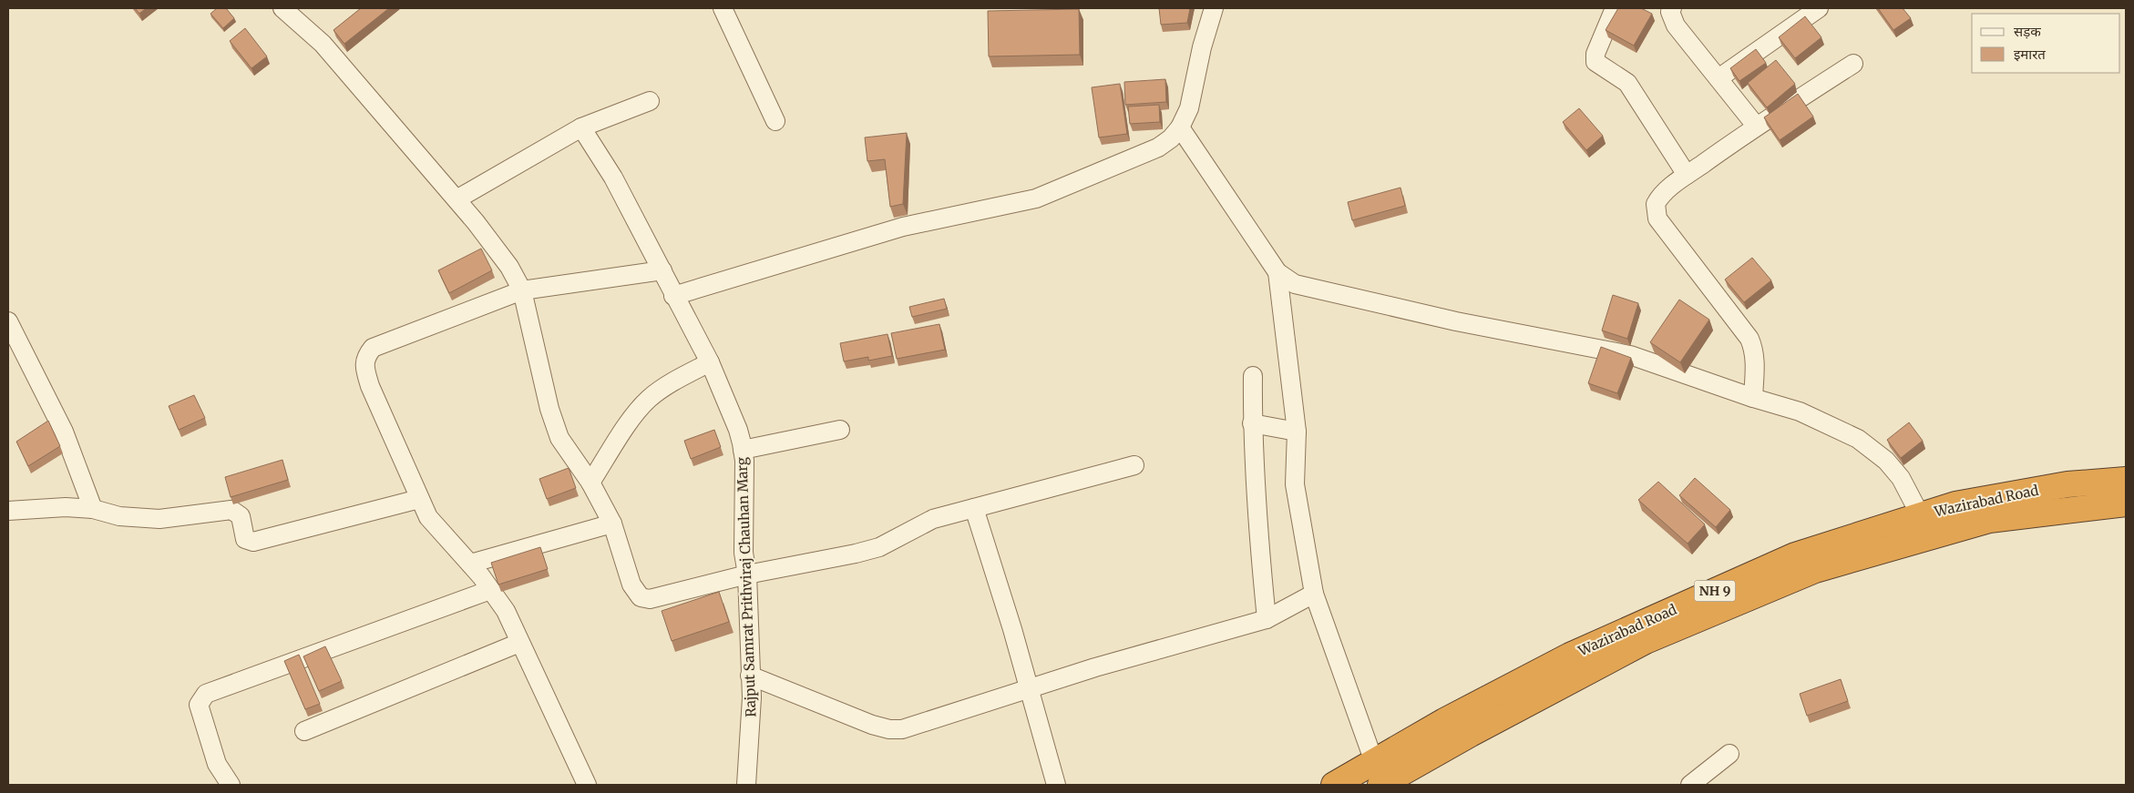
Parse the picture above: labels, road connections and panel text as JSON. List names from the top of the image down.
{
  "streets": {
    "highway": ["Wazirabad Road", "NH 9"],
    "street": ["Rajput Samrat Prithviraj Chauhan Marg"]
  },
  "legend": ["सड़क", "इमारत"]
}
